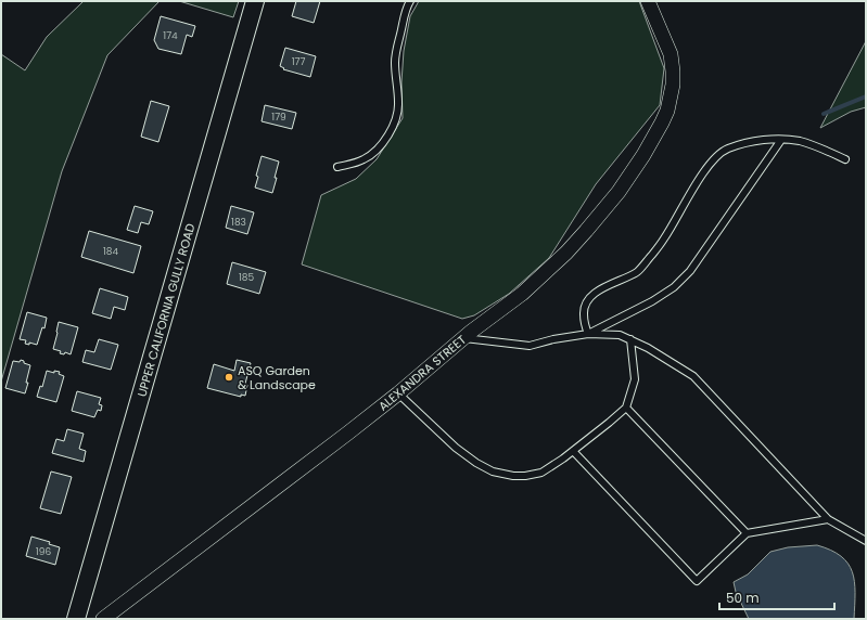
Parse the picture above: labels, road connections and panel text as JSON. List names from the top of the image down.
{
  "streets": {
    "street": ["UPPER CALIFORNIA GULLY ROAD", "ALEXANDRA STREET"]
  },
  "places": ["ASQ Garden & Landscape"],
  "house_numbers": [
    "174",
    "177",
    "179",
    "183",
    "184",
    "185",
    "196"
  ],
  "scale_bar": "50 m"
}
